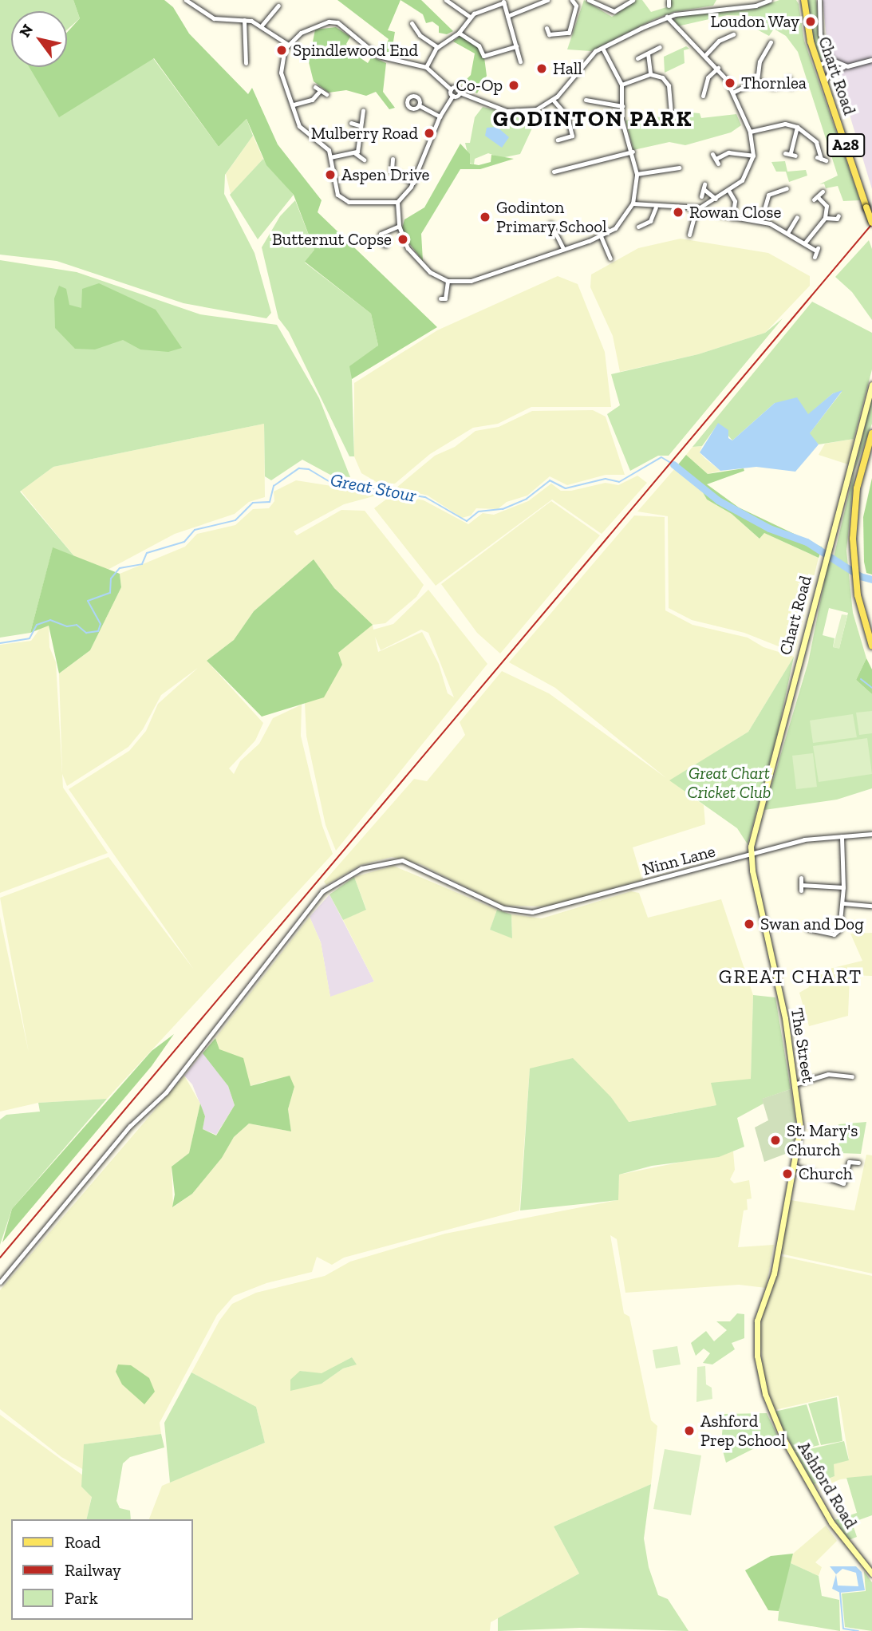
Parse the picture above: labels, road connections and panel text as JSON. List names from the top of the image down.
{
  "streets": {
    "main road": ["Chart Road", "A28"],
    "street": ["Ninn Lane", "The Street", "Ashford Road"]
  },
  "crossings": [
    ["Chart Road", "Ninn Lane"],
    ["Chart Road", "The Street"],
    ["Ninn Lane", "The Street"],
    ["The Street", "Ashford Road"]
  ],
  "districts": ["GODINTON PARK", "GREAT CHART"],
  "water": ["Great Stour"],
  "parks": ["Great Chart Cricket Club"],
  "places": [
    "Loudon Way",
    "Spindlewood End",
    "Hall",
    "Thornlea",
    "Co-Op",
    "Mulberry Road",
    "Aspen Drive",
    "Rowan Close",
    "Godinton Primary School",
    "Butternut Copse",
    "Swan and Dog",
    "St. Mary's Church",
    "Church",
    "Ashford Prep School"
  ],
  "legend": ["Road", "Railway", "Park"],
  "north": "top left"
}
